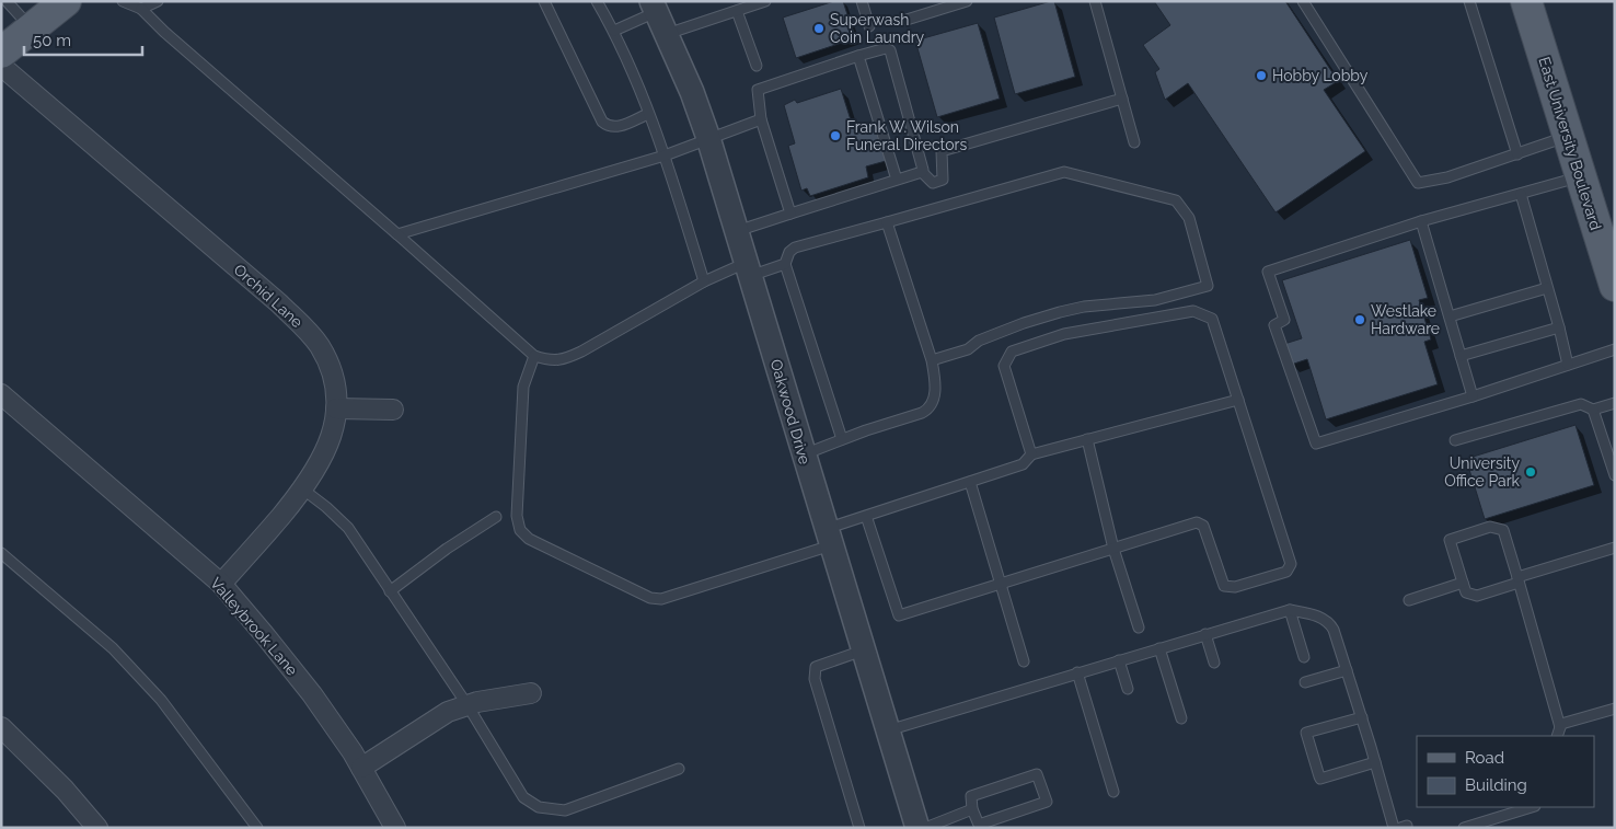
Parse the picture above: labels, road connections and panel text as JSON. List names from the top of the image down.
{
  "streets": {
    "main road": ["East University Boulevard"],
    "street": ["Orchid Lane", "Oakwood Drive", "Valleybrook Lane"]
  },
  "crossings": [
    ["Orchid Lane", "Valleybrook Lane"]
  ],
  "places": [
    "Superwash Coin Laundry",
    "Hobby Lobby",
    "Frank W. Wilson Funeral Directors",
    "Westlake Hardware",
    "University Office Park"
  ],
  "legend": ["Road", "Building"],
  "scale_bar": "50 m"
}
